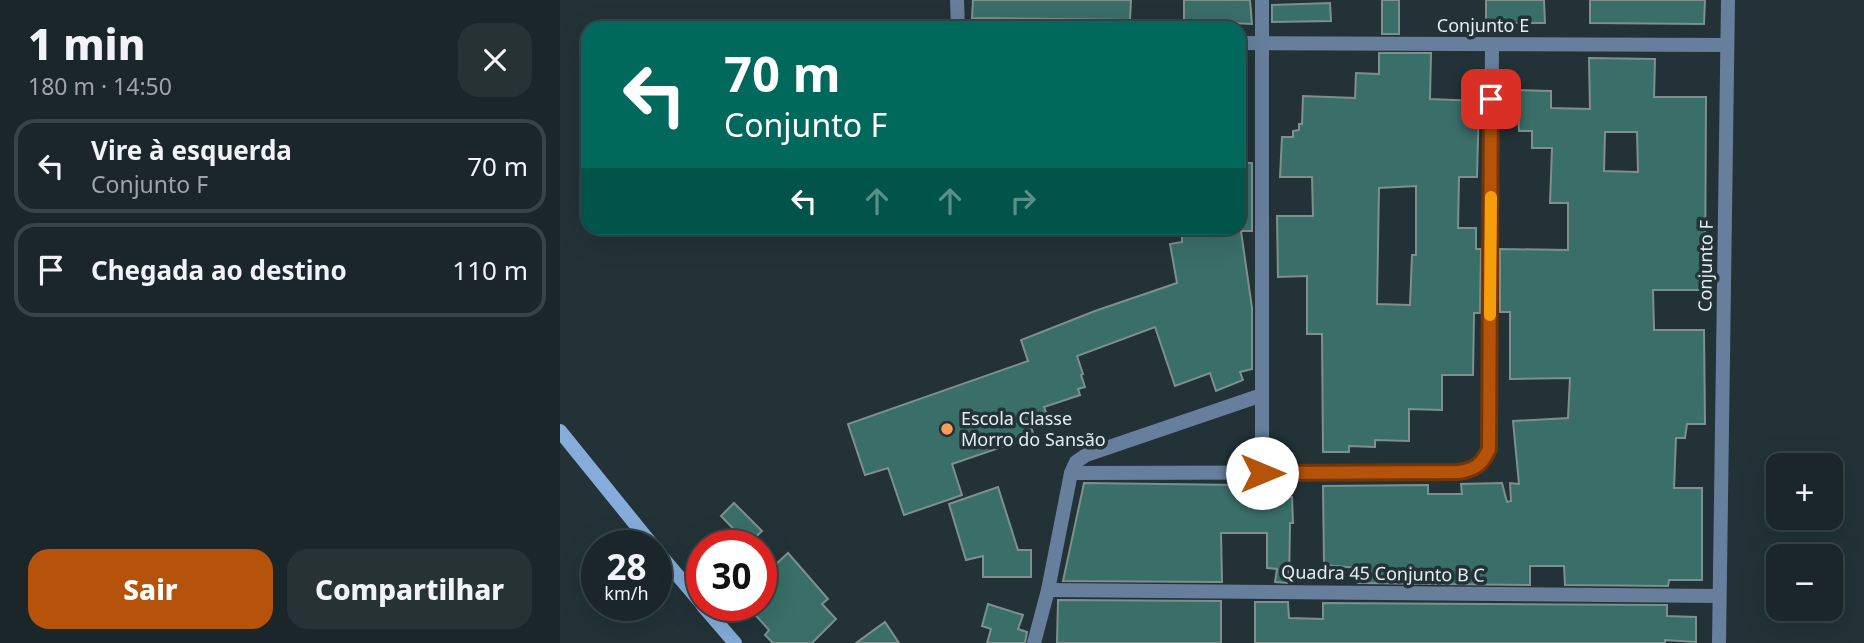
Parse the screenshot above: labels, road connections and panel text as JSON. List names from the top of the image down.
{
  "streets": {
    "street": ["Conjunto E", "Conjunto F", "Quadra 45 Conjunto B C"]
  },
  "crossings": [
    ["Conjunto E", "Conjunto F"],
    ["Conjunto F", "Quadra 45 Conjunto B C"]
  ],
  "places": ["Escola Classe Morro do Sansão"],
  "page": {
    "heading": ["1 min", "180 m · 14:50"],
    "turn": ["70 m", "Conjunto F"],
    "list": [
      {
        "name": "Vire à esquerda",
        "note": "Conjunto F",
        "value": "70 m"
      },
      {
        "name": "Chegada ao destino",
        "value": "110 m"
      }
    ],
    "map_buttons": ["+", "−"],
    "speed": "28 km/h",
    "limit": "30",
    "buttons": ["Sair", "Compartilhar"]
  }
}
